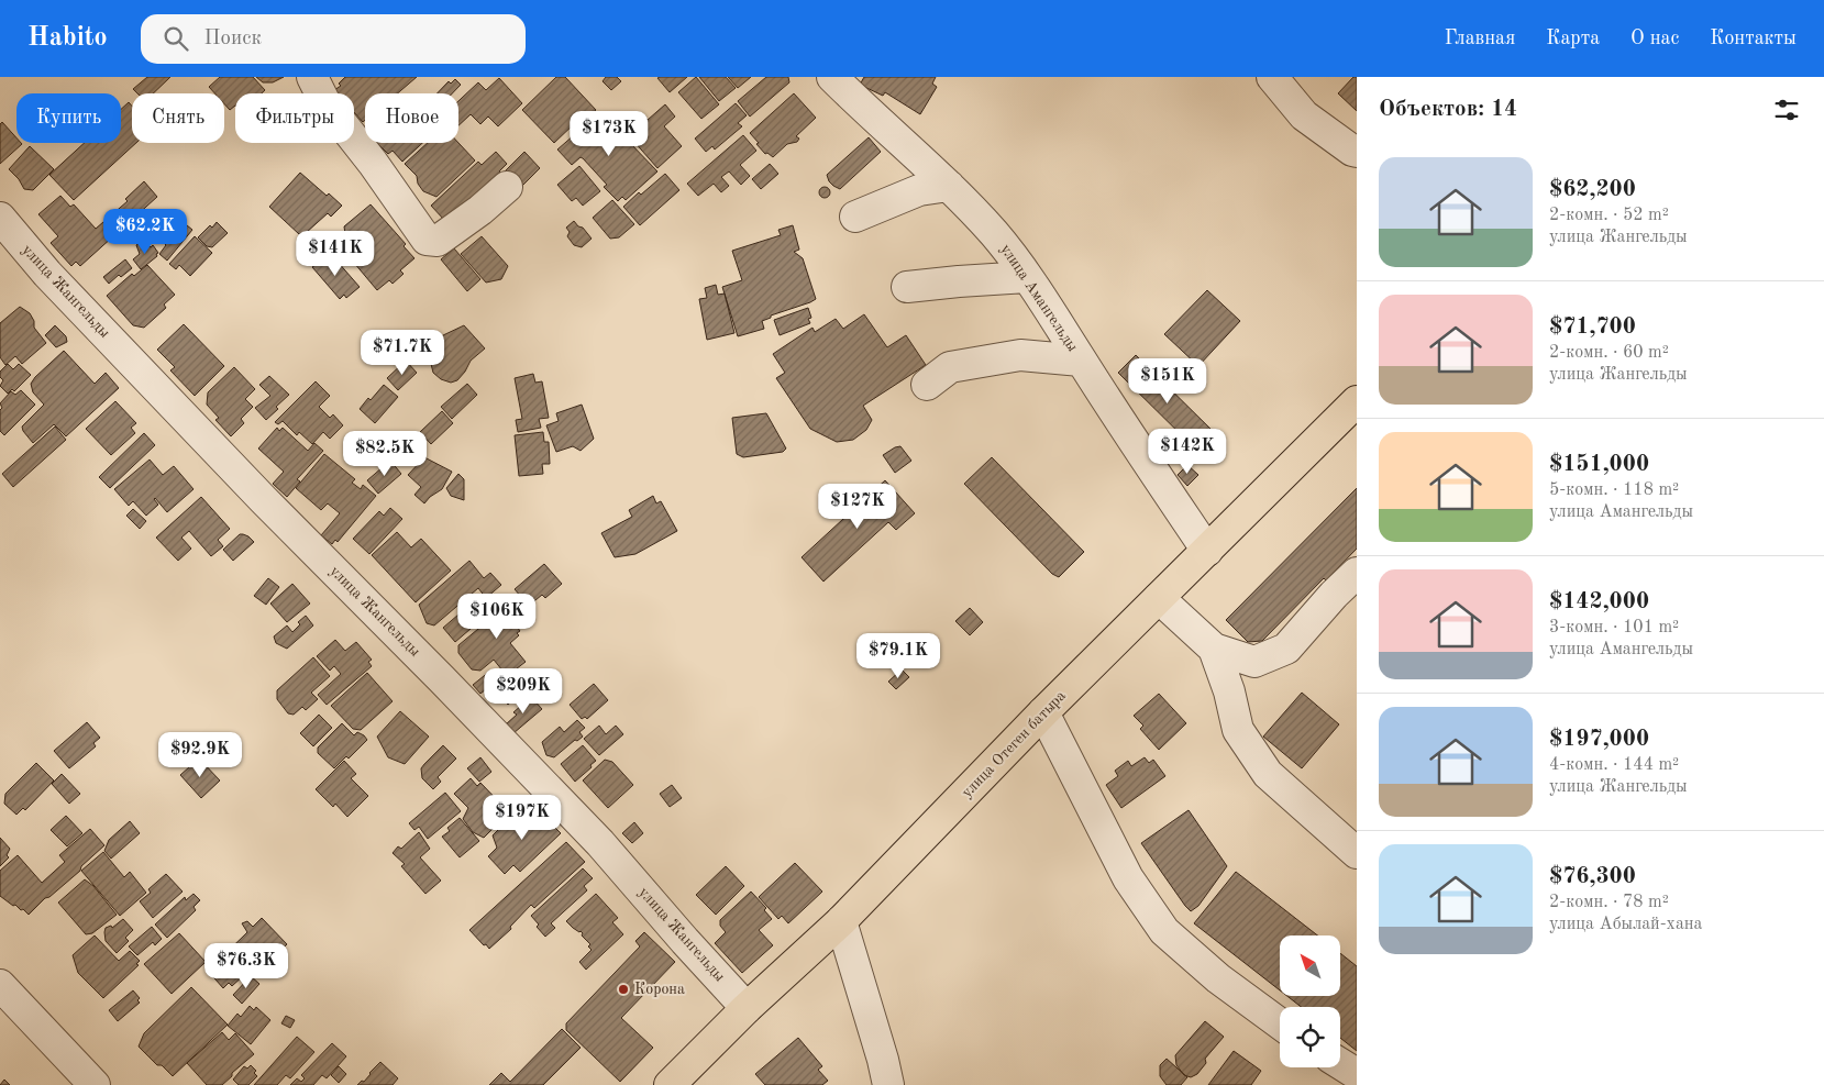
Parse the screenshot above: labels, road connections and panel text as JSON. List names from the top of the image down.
{
  "streets": {
    "main road": ["улица Отеген батыра"],
    "street": ["улица Жангельды", "улица Амангельды"]
  },
  "crossings": [
    ["улица Жангельды", "улица Отеген батыра"],
    ["улица Амангельды", "улица Отеген батыра"]
  ],
  "places": ["Корона"],
  "north": "top left",
  "page": {
    "header": "Habito",
    "search": "Поиск",
    "nav": [
      "Главная",
      "Карта",
      "О нас",
      "Контакты"
    ],
    "heading": "Объектов: 14",
    "chip": [
      "Купить",
      "Снять",
      "Фильтры",
      "Новое"
    ],
    "price": [
      "$173K",
      "$62.2K",
      "$141K",
      "$71.7K",
      "$151K",
      "$142K",
      "$82.5K",
      "$127K",
      "$106K",
      "$79.1K",
      "$209K",
      "$92.9K",
      "$197K",
      "$76.3K"
    ],
    "list": [
      {
        "name": "$62,200",
        "note": "2-комн. · 52 m² · улица Жангельды"
      },
      {
        "name": "$71,700",
        "note": "2-комн. · 60 m² · улица Жангельды"
      },
      {
        "name": "$151,000",
        "note": "5-комн. · 118 m² · улица Амангельды"
      },
      {
        "name": "$142,000",
        "note": "3-комн. · 101 m² · улица Амангельды"
      },
      {
        "name": "$197,000",
        "note": "4-комн. · 144 m² · улица Жангельды"
      },
      {
        "name": "$76,300",
        "note": "2-комн. · 78 m² · улица Абылай-хана"
      }
    ]
  }
}
